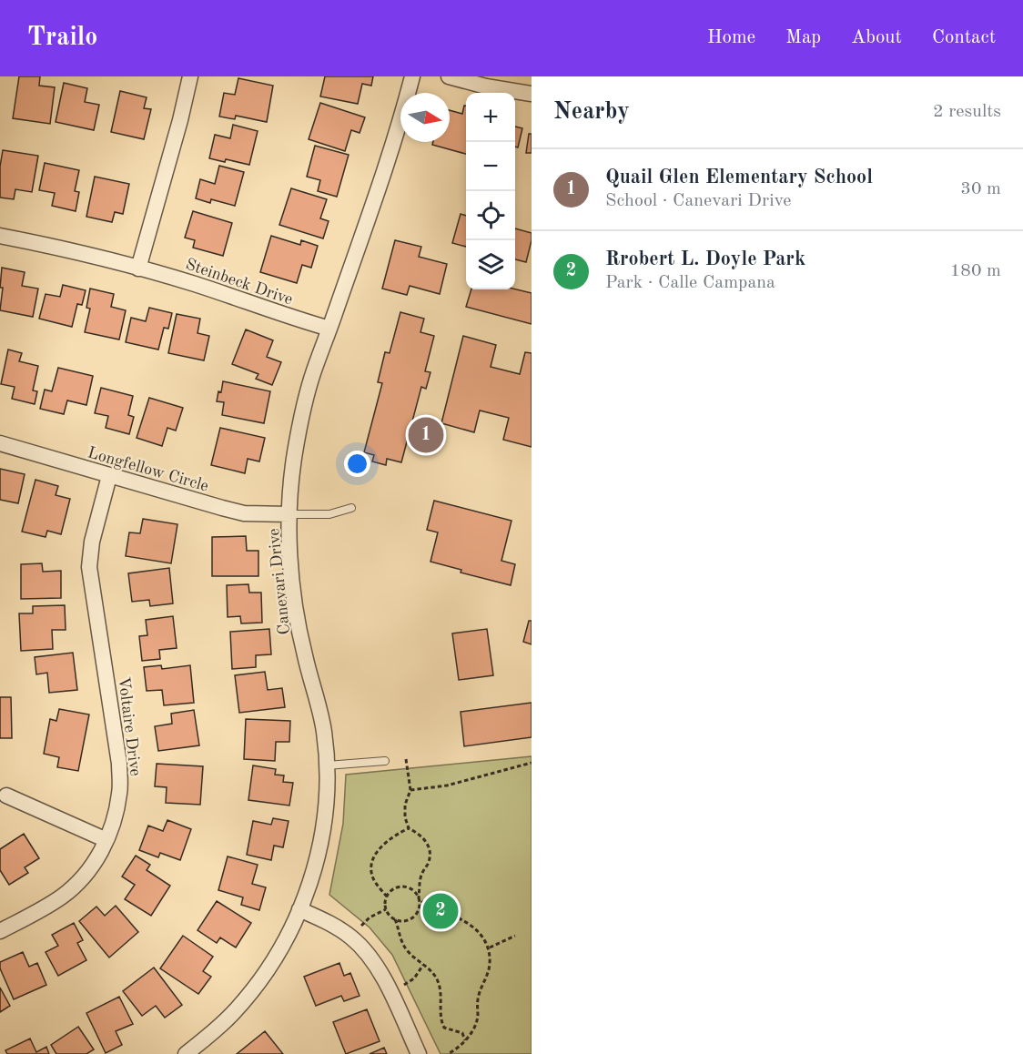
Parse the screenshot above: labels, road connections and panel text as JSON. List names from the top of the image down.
{
  "streets": {
    "street": [
      "Steinbeck Drive",
      "Longfellow Circle",
      "Canevari Drive",
      "Voltaire Drive"
    ]
  },
  "crossings": [
    ["Steinbeck Drive", "Canevari Drive"],
    ["Longfellow Circle", "Canevari Drive"],
    ["Longfellow Circle", "Voltaire Drive"]
  ],
  "north": "right",
  "page": {
    "header": "Trailo",
    "nav": [
      "Home",
      "Map",
      "About",
      "Contact"
    ],
    "heading": ["Nearby", "2 results"],
    "map_buttons": ["+", "−"],
    "list": [
      {
        "mark": "1",
        "name": "Quail Glen Elementary School",
        "note": "School · Canevari Drive",
        "value": "30 m"
      },
      {
        "mark": "2",
        "name": "Rrobert L. Doyle Park",
        "note": "Park · Calle Campana",
        "value": "180 m"
      }
    ],
    "pins": ["1", "2"]
  }
}
